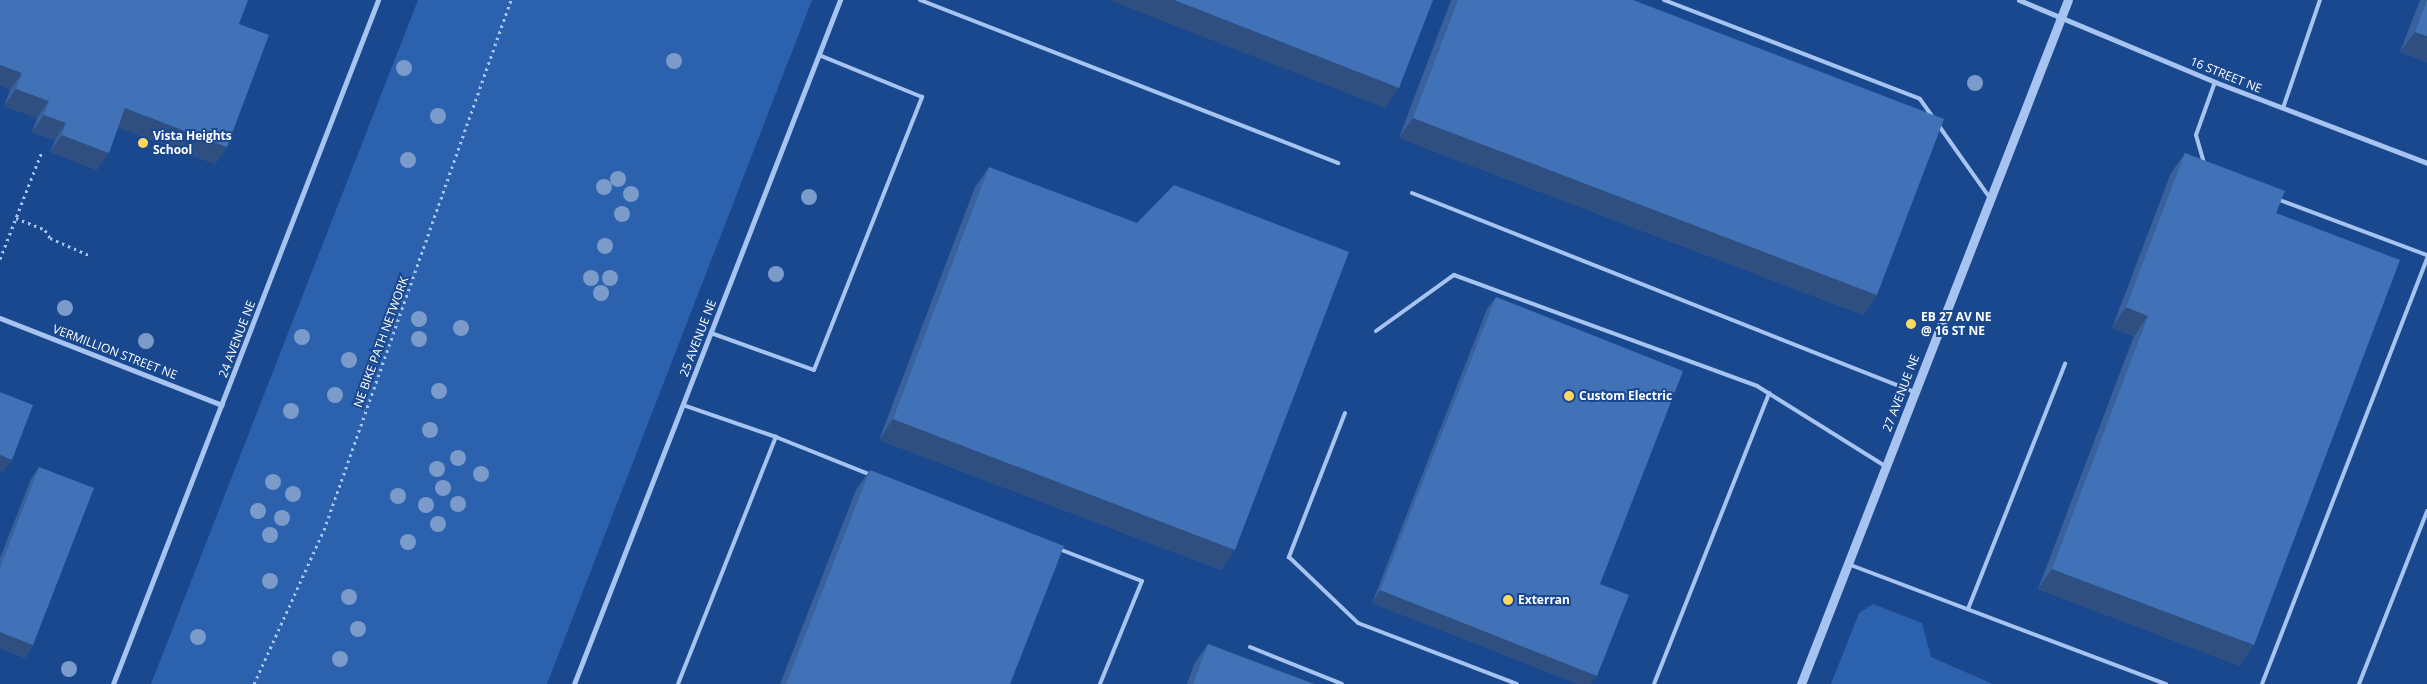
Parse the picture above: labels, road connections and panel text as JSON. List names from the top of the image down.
{
  "streets": {
    "street": [
      "16 STREET NE",
      "25 AVENUE NE",
      "24 AVENUE NE",
      "VERMILLION STREET NE",
      "27 AVENUE NE"
    ],
    "path": ["NE BIKE PATH NETWORK"]
  },
  "crossings": [
    ["16 STREET NE", "27 AVENUE NE"],
    ["24 AVENUE NE", "VERMILLION STREET NE"]
  ],
  "places": [
    "Vista Heights School",
    "EB 27 AV NE @ 16 ST NE",
    "Custom Electric",
    "Exterran"
  ]
}
